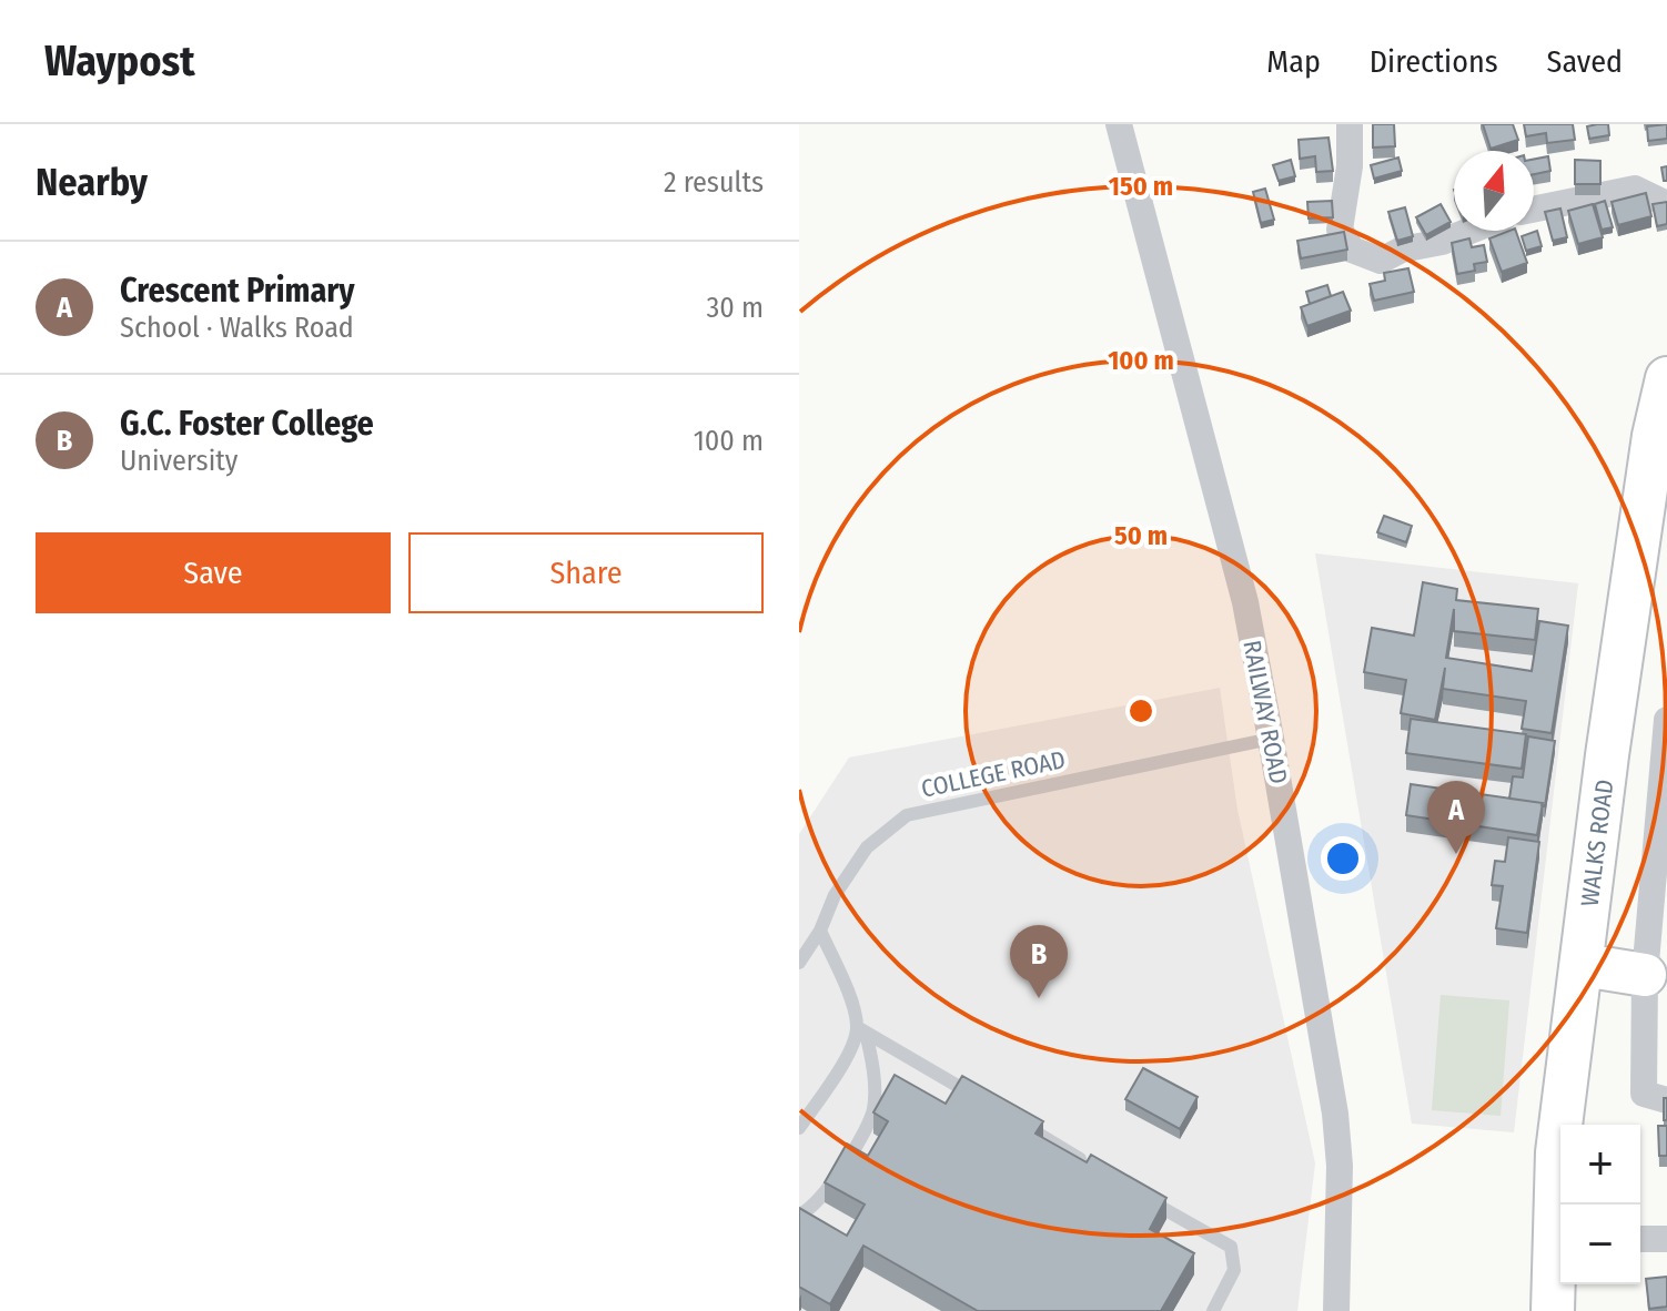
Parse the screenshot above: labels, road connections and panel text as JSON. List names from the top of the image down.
{
  "streets": {
    "main road": ["WALKS ROAD"],
    "street": ["RAILWAY ROAD"],
    "lane": ["COLLEGE ROAD"]
  },
  "crossings": [
    ["RAILWAY ROAD", "COLLEGE ROAD"]
  ],
  "north": "top",
  "page": {
    "header": "Waypost",
    "nav": ["Map", "Directions", "Saved"],
    "heading": ["Nearby", "2 results"],
    "list": [
      {
        "mark": "A",
        "name": "Crescent Primary",
        "note": "School · Walks Road",
        "value": "30 m"
      },
      {
        "mark": "B",
        "name": "G.C. Foster College",
        "note": "University",
        "value": "100 m"
      }
    ],
    "buttons": ["Save", "Share"],
    "pins": ["A", "B"],
    "map_buttons": ["+", "−"]
  },
  "rings": ["150 m", "100 m", "50 m"]
}
